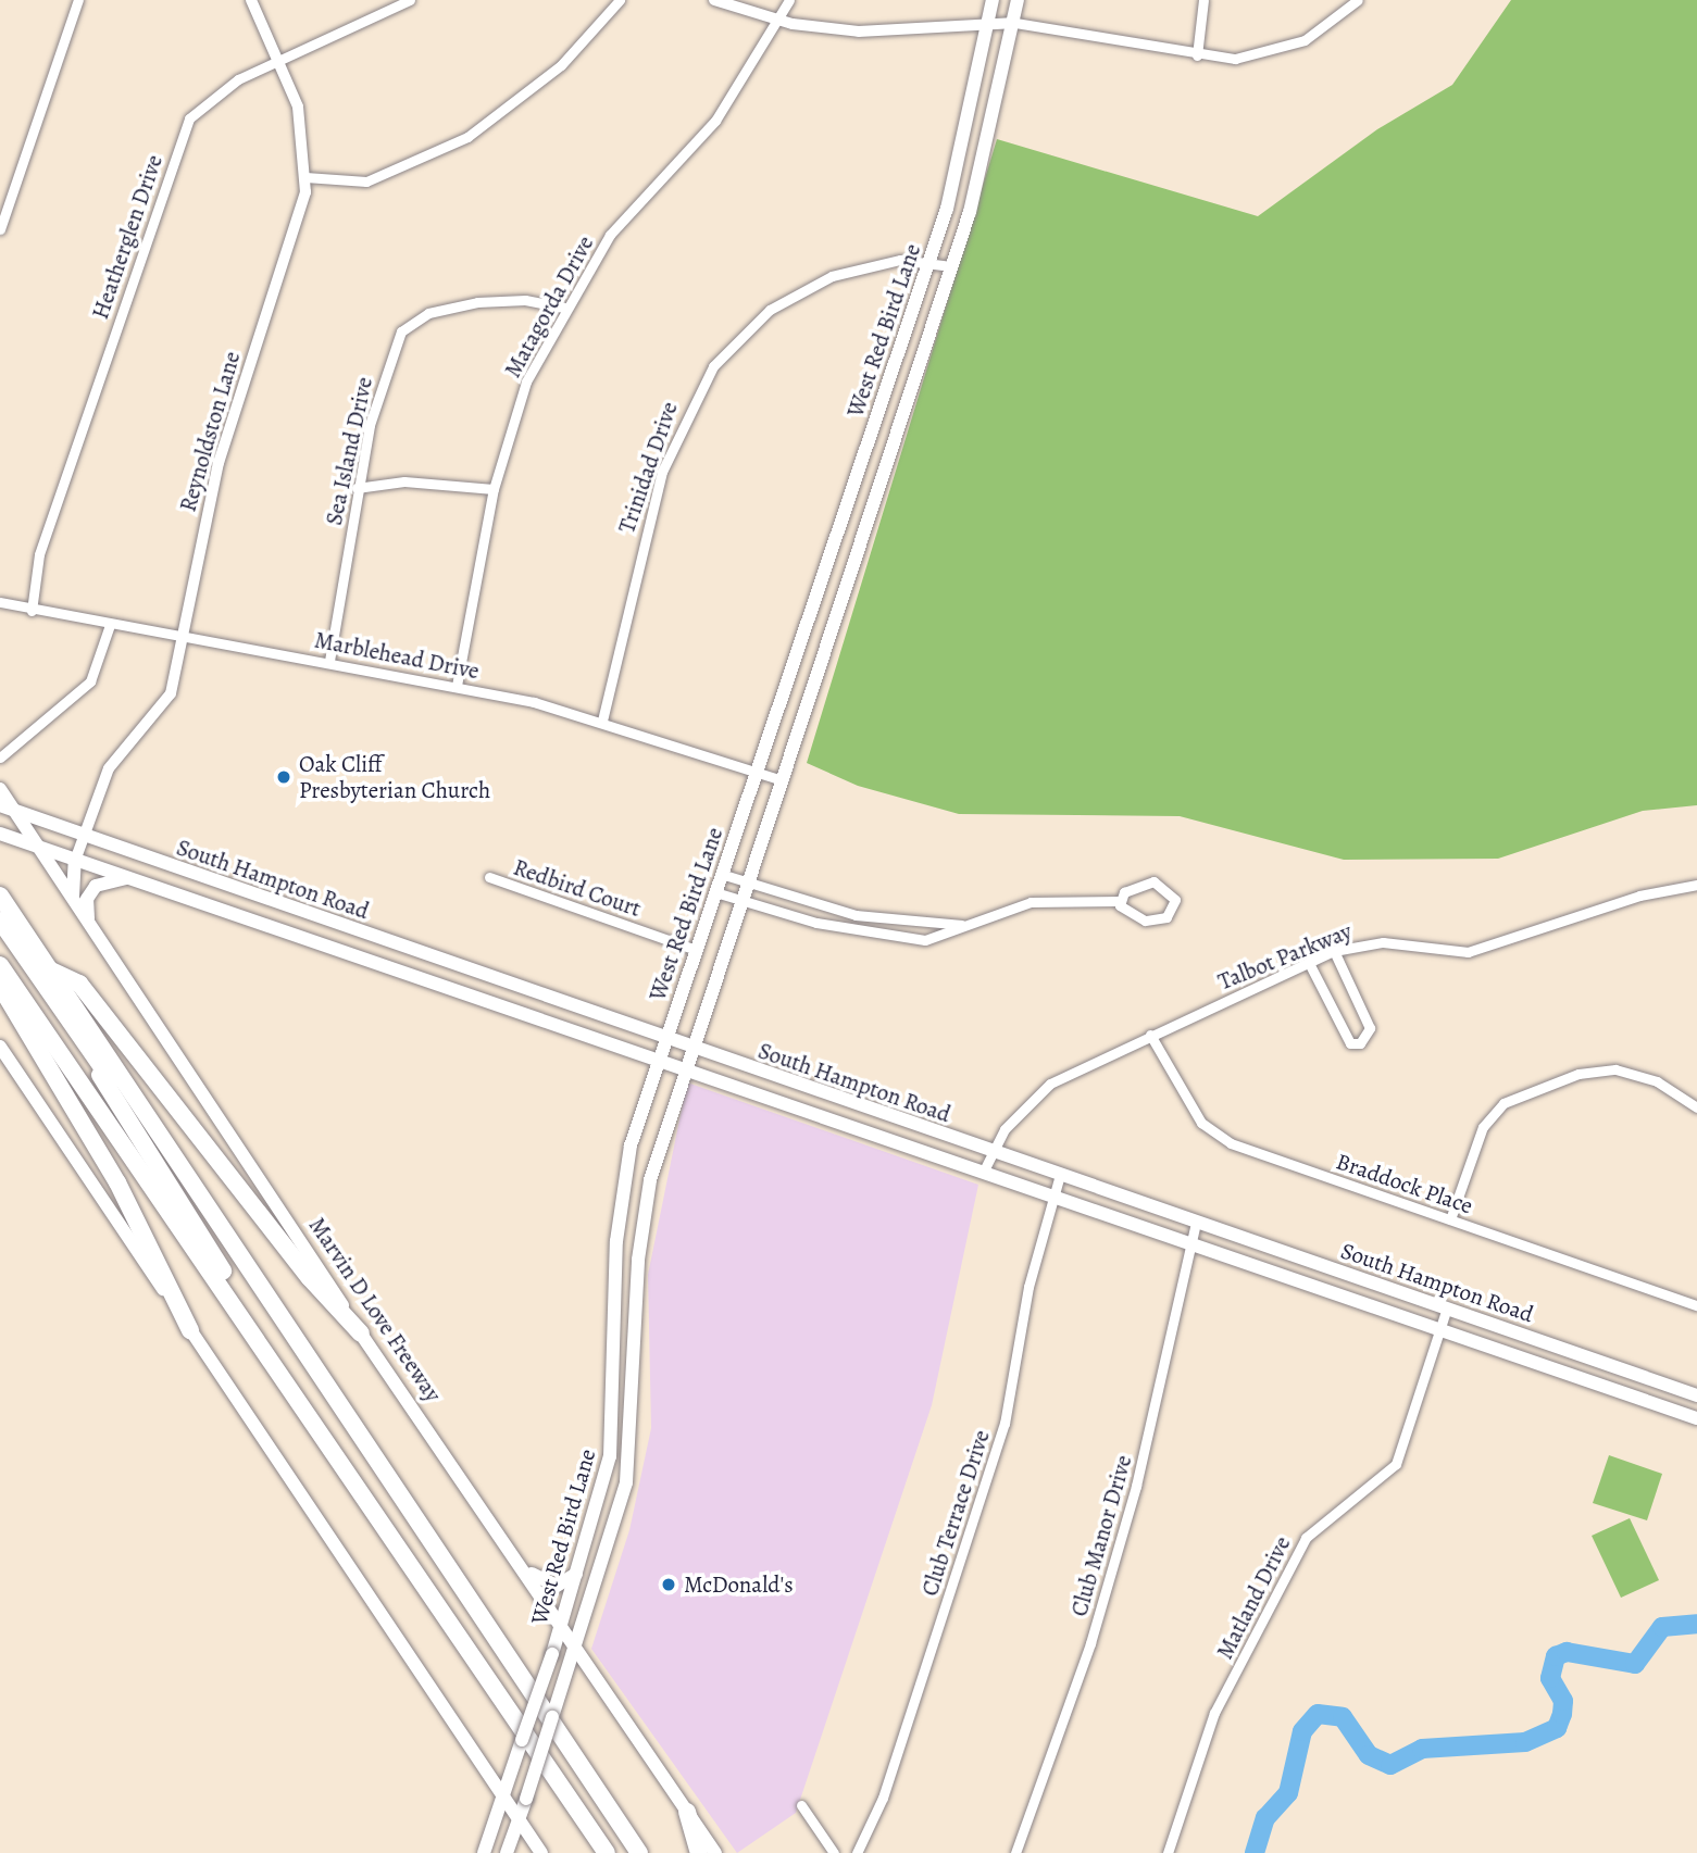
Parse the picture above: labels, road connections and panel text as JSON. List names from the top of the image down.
{
  "streets": {
    "main road": ["West Red Bird Lane", "South Hampton Road", "Marvin D Love Freeway"],
    "street": [
      "Heatherglen Drive",
      "Matagorda Drive",
      "Reynoldston Lane",
      "Sea Island Drive",
      "Trinidad Drive",
      "Marblehead Drive",
      "Redbird Court",
      "Talbot Parkway",
      "Braddock Place",
      "Club Terrace Drive",
      "Club Manor Drive",
      "Matland Drive"
    ]
  },
  "crossings": [
    ["Heatherglen Drive", "Reynoldston Lane"],
    ["Heatherglen Drive", "Marblehead Drive"],
    ["Matagorda Drive", "Sea Island Drive"],
    ["Matagorda Drive", "Marblehead Drive"],
    ["West Red Bird Lane", "Trinidad Drive"],
    ["West Red Bird Lane", "Marblehead Drive"],
    ["West Red Bird Lane", "South Hampton Road"],
    ["West Red Bird Lane", "Redbird Court"],
    ["West Red Bird Lane", "Marvin D Love Freeway"],
    ["Reynoldston Lane", "Marblehead Drive"],
    ["Reynoldston Lane", "South Hampton Road"],
    ["Sea Island Drive", "Marblehead Drive"],
    ["Trinidad Drive", "Marblehead Drive"],
    ["South Hampton Road", "Talbot Parkway"],
    ["South Hampton Road", "Marvin D Love Freeway"],
    ["South Hampton Road", "Club Terrace Drive"],
    ["South Hampton Road", "Club Manor Drive"],
    ["South Hampton Road", "Matland Drive"],
    ["Talbot Parkway", "Braddock Place"]
  ],
  "places": ["Oak Cliff Presbyterian Church", "McDonald's"]
}
